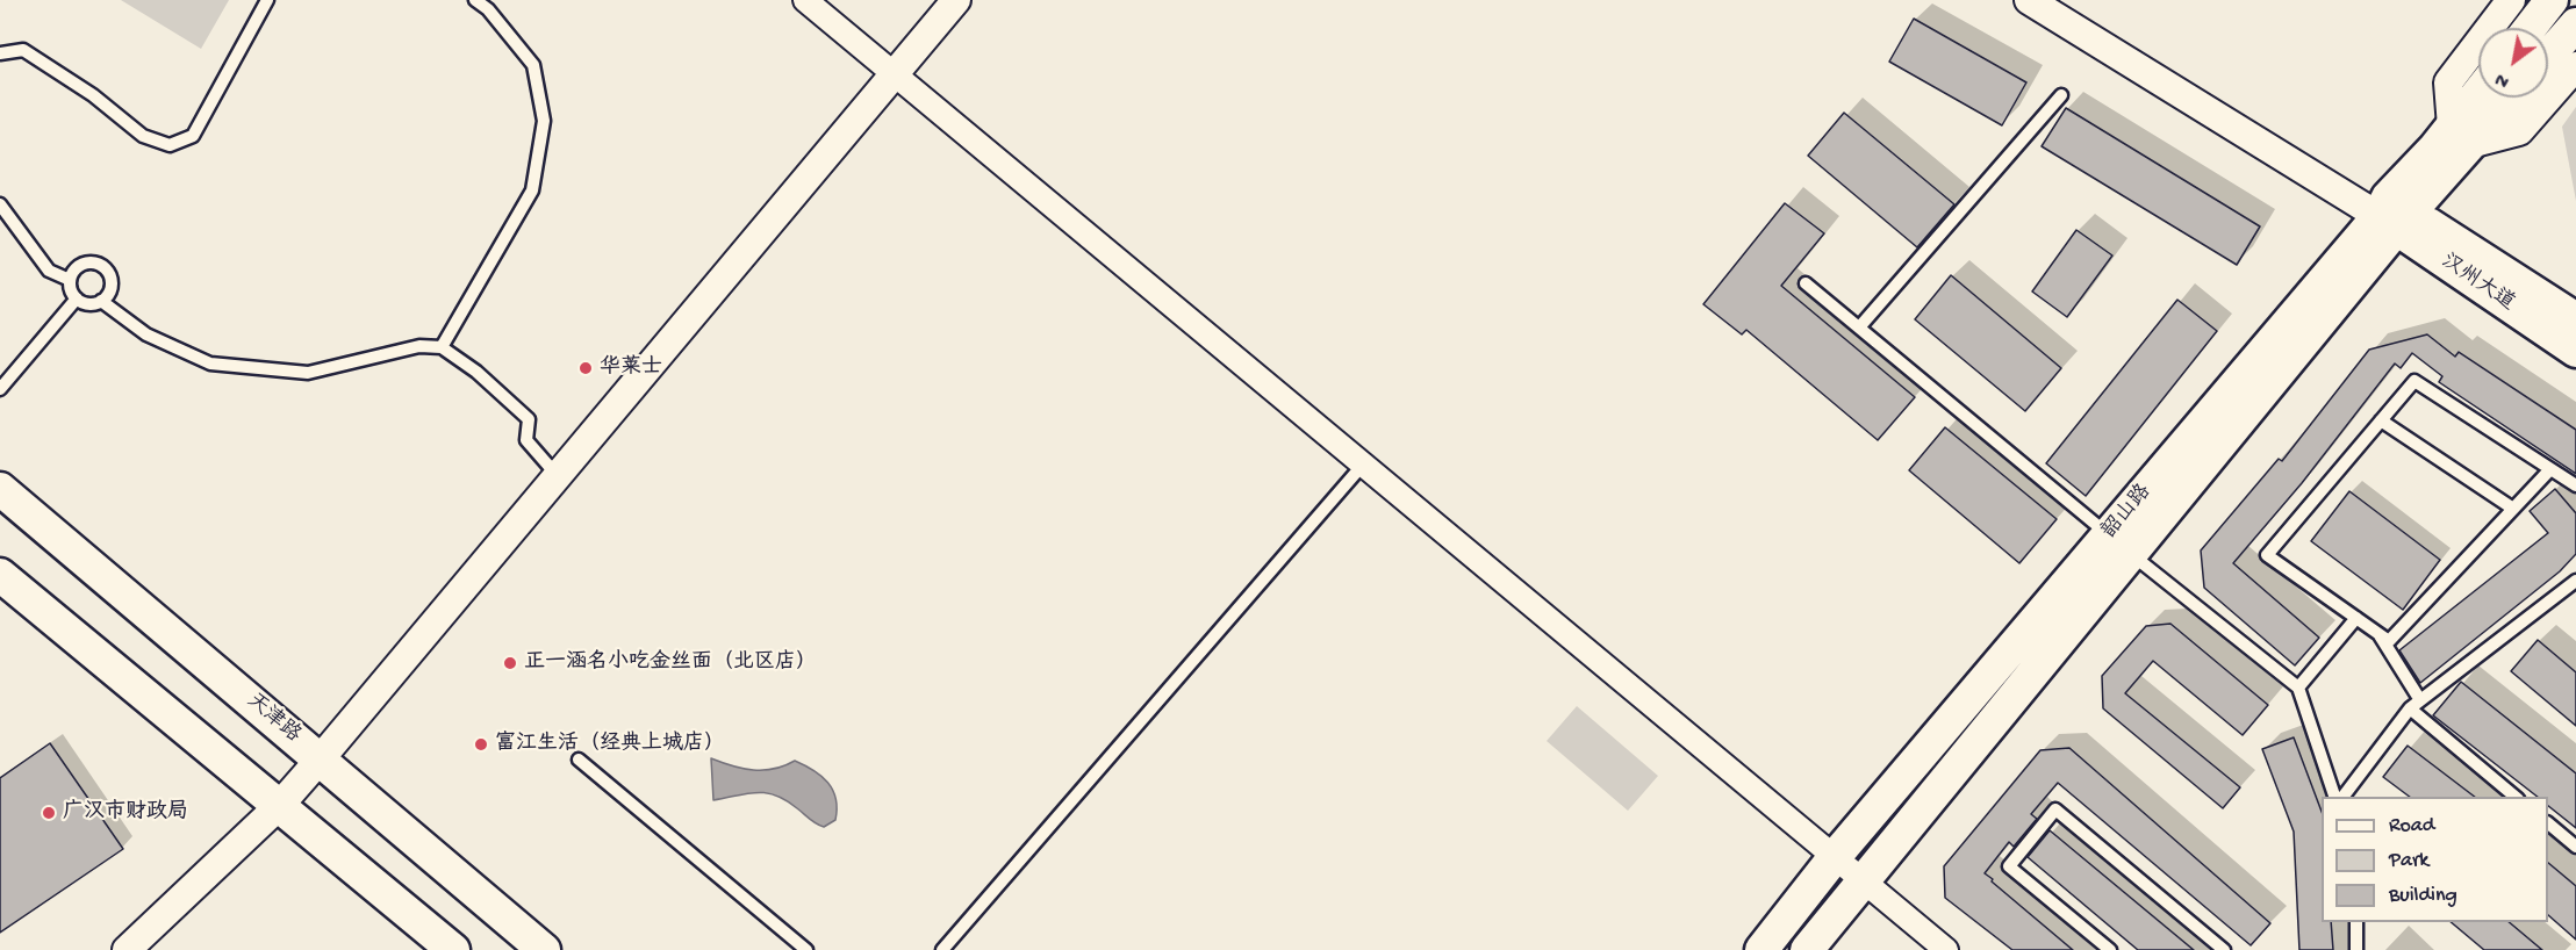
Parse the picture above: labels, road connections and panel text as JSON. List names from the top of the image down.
{
  "streets": {
    "main road": ["汉州大道", "韶山路", "天津路"]
  },
  "crossings": [
    ["汉州大道", "韶山路"]
  ],
  "places": [
    "华莱士",
    "正一涵名小吃金丝面（北区店）",
    "富江生活（经典上城店）",
    "广汉市财政局"
  ],
  "legend": ["Road", "Park", "Building"],
  "north": "bottom left"
}
